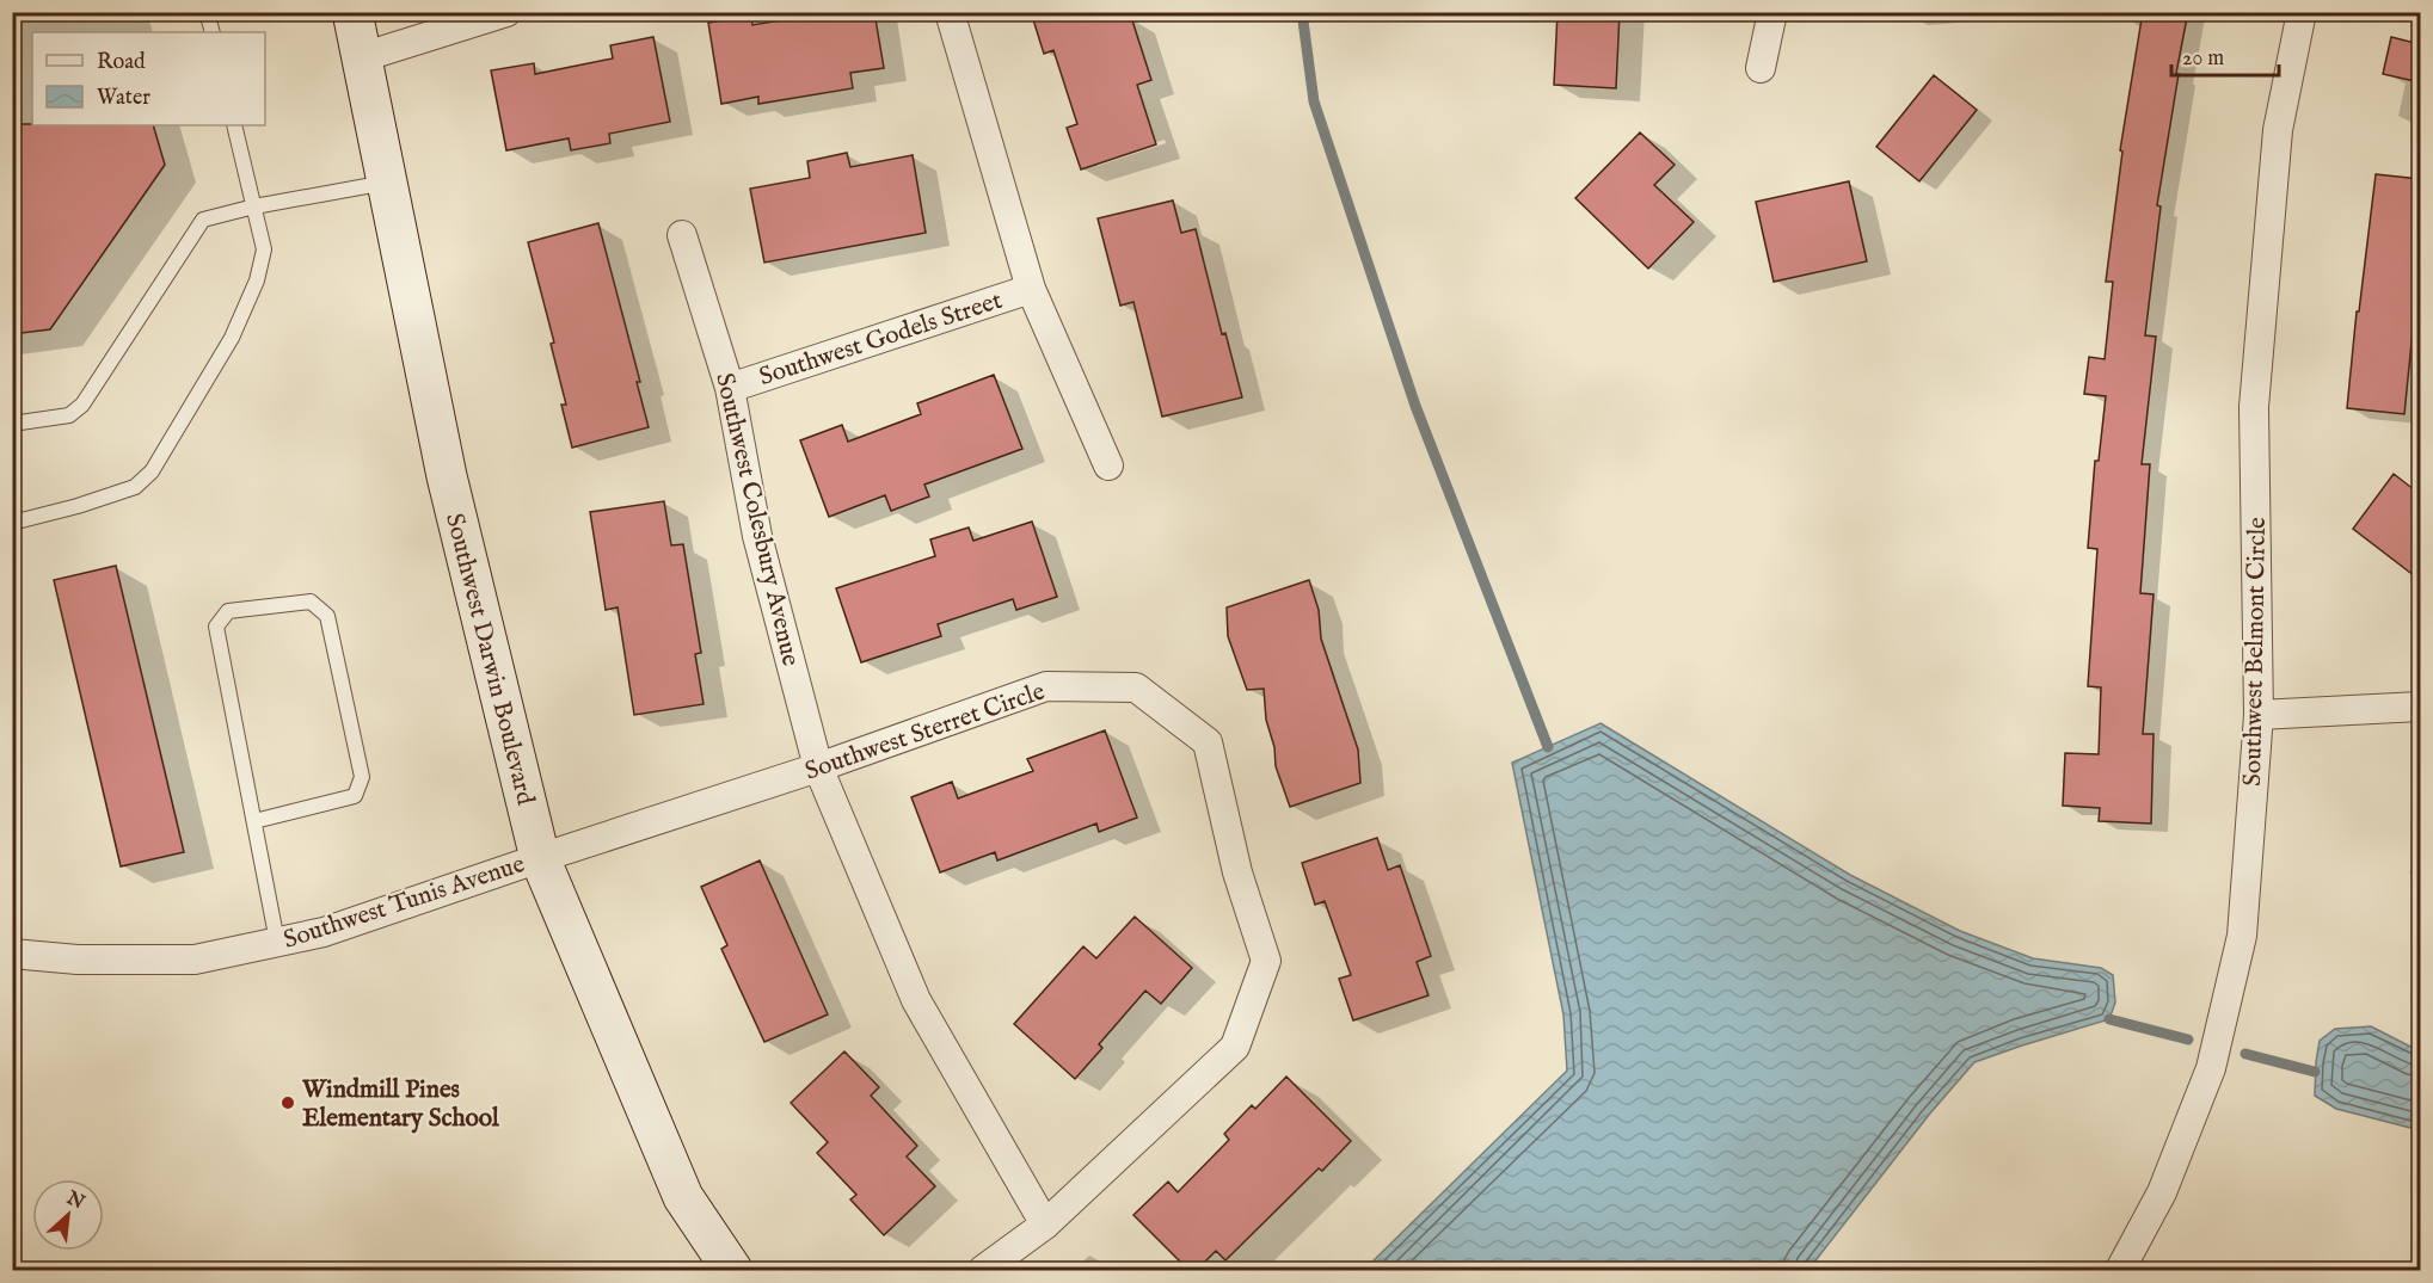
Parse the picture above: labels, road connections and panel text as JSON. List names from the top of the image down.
{
  "streets": {
    "street": [
      "Southwest Godels Street",
      "Southwest Colesbury Avenue",
      "Southwest Belmont Circle",
      "Southwest Darwin Boulevard",
      "Southwest Sterret Circle",
      "Southwest Tunis Avenue"
    ]
  },
  "crossings": [
    ["Southwest Godels Street", "Southwest Colesbury Avenue"],
    ["Southwest Colesbury Avenue", "Southwest Sterret Circle"],
    ["Southwest Darwin Boulevard", "Southwest Sterret Circle"],
    ["Southwest Darwin Boulevard", "Southwest Tunis Avenue"],
    ["Southwest Sterret Circle", "Southwest Tunis Avenue"]
  ],
  "places": ["Windmill Pines Elementary School"],
  "legend": ["Road", "Water"],
  "scale_bar": "20 m",
  "north": "top right"
}
